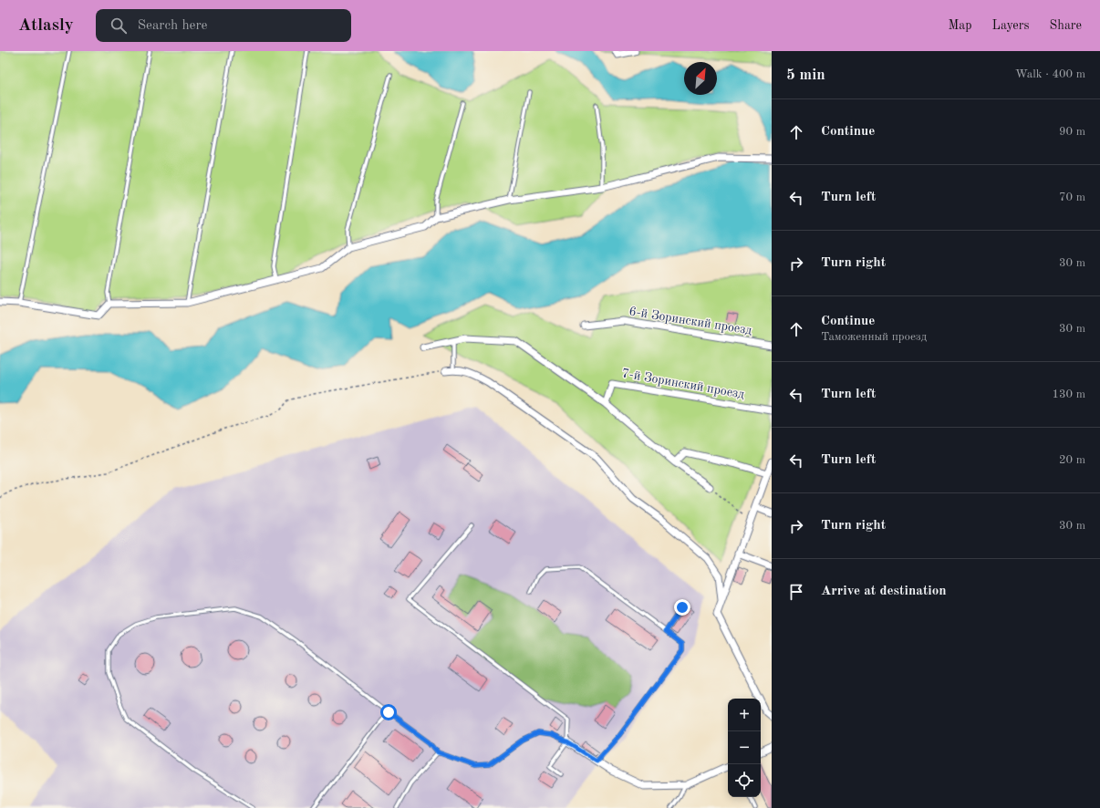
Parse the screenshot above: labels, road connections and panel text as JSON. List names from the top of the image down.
{
  "streets": {
    "street": ["6-й Зоринский проезд", "7-й Зоринский проезд"]
  },
  "north": "top right",
  "page": {
    "header": "Atlasly",
    "search": "Search here",
    "nav": ["Map", "Layers", "Share"],
    "heading": ["5 min", "Walk · 400 m"],
    "list": [
      ["Continue", "90 m"],
      ["Turn left", "70 m"],
      ["Turn right", "30 m"],
      ["Continue", "Таможенный проезд", "30 m"],
      ["Turn left", "130 m"],
      ["Turn left", "20 m"],
      ["Turn right", "30 m"],
      "Arrive at destination"
    ],
    "map_buttons": ["+", "−"]
  }
}
